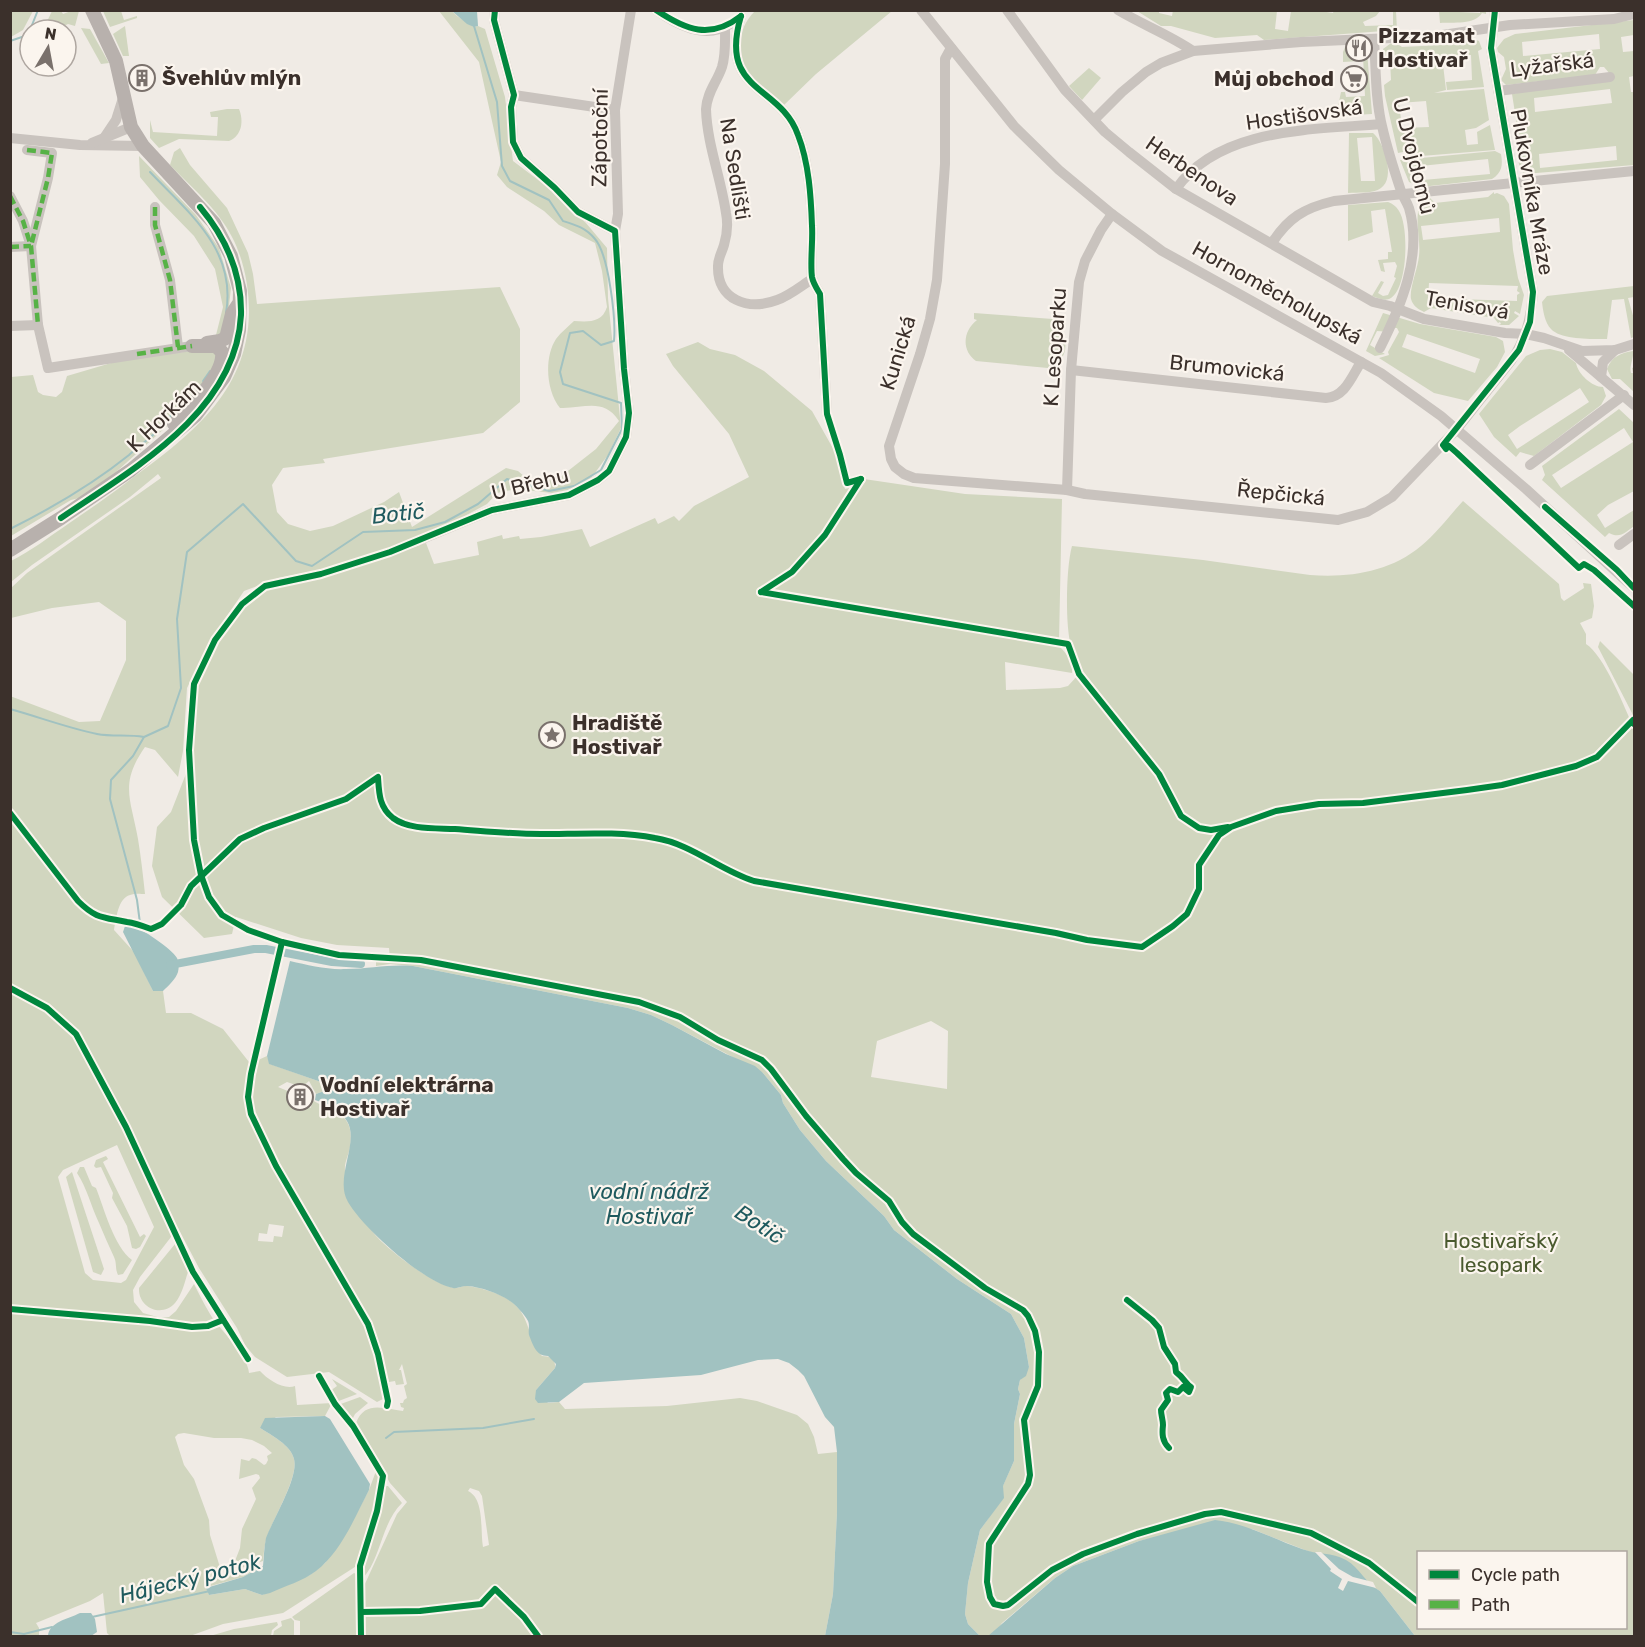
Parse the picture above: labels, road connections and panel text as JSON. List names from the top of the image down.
{
  "streets": {
    "main road": ["K Horkám"],
    "street": [
      "Lyžařská",
      "Hostišovská",
      "Zápotoční",
      "U Dvojdomů",
      "Na Sedlišti",
      "Herbenova",
      "Plukovníka Mráze",
      "Hornoměcholupská",
      "Tenisová",
      "K Lesoparku",
      "Kunická",
      "Brumovická",
      "U Břehu",
      "Řepčická"
    ]
  },
  "crossings": [
    ["Lyžařská", "Plukovníka Mráze"],
    ["Hostišovská", "U Dvojdomů"],
    ["Hostišovská", "Herbenova"],
    ["Zápotoční", "U Břehu"],
    ["U Dvojdomů", "Herbenova"],
    ["U Dvojdomů", "Tenisová"],
    ["Herbenova", "Tenisová"],
    ["Plukovníka Mráze", "Hornoměcholupská"],
    ["Plukovníka Mráze", "Tenisová"],
    ["Plukovníka Mráze", "Řepčická"],
    ["Hornoměcholupská", "K Lesoparku"],
    ["Hornoměcholupská", "Kunická"],
    ["Hornoměcholupská", "Brumovická"],
    ["Hornoměcholupská", "Řepčická"],
    ["K Lesoparku", "Kunická"],
    ["K Lesoparku", "Brumovická"],
    ["K Lesoparku", "Řepčická"],
    ["Kunická", "Řepčická"]
  ],
  "water": ["Botič", "vodní nádrž Hostivař", "Hájecký potok"],
  "parks": ["Hostivařský lesopark"],
  "places": {
    "restaurant": ["Pizzamat Hostivař"],
    "building": ["Švehlův mlýn", "Vodní elektrárna Hostivař"],
    "supermarket": ["Můj obchod"],
    "place": ["Hradiště Hostivař"]
  },
  "legend": ["Cycle path", "Path"],
  "north": "top"
}
